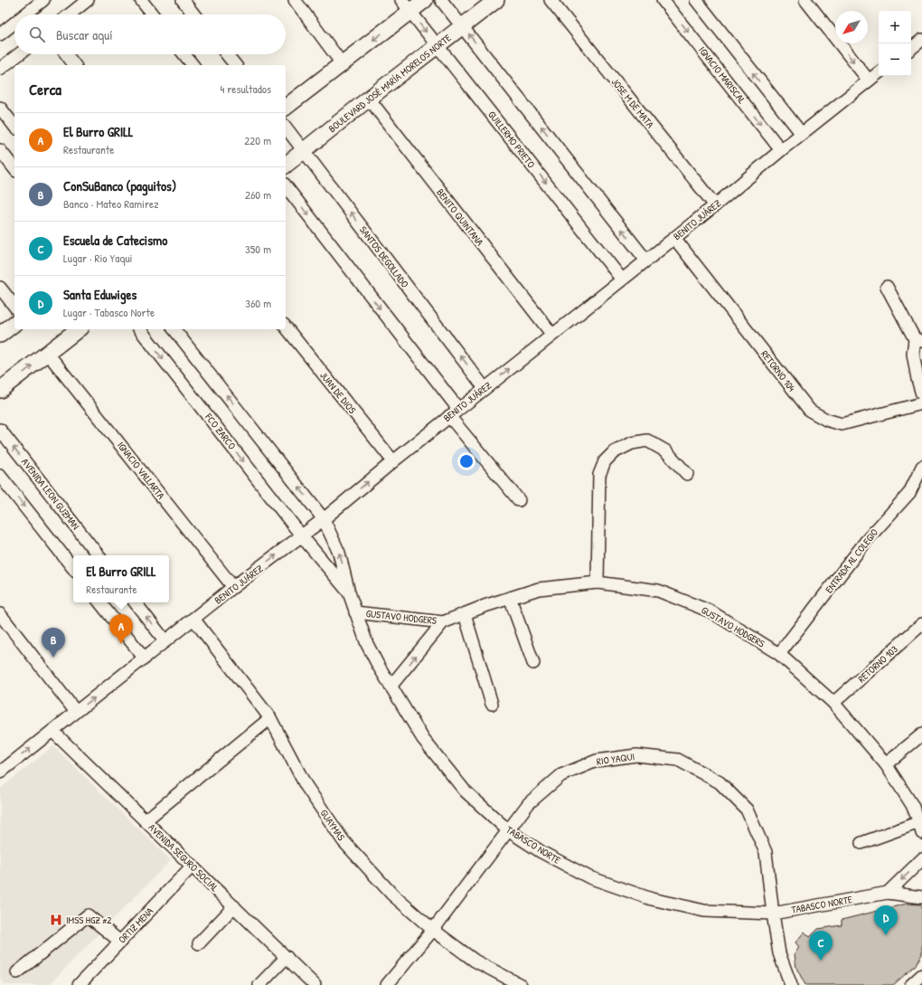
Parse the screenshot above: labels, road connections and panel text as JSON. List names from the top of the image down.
{
  "streets": {
    "main road": ["BOULEVARD JOSÉ MARÍA MORELOS NORTE"],
    "street": [
      "IGNACIO MARISCAL",
      "JOSE M DE MATA",
      "GUILLERMO PRIETO",
      "BENITO QUINTANA",
      "BENITO JUÁREZ",
      "SANTOS DEGOLLADO",
      "RETORNO 104",
      "JUAN DE DIOS",
      "FCO ZARCO",
      "IGNACIO VALLARTA",
      "AVENIDA LEON GUZMAN",
      "ENTRADA AL COLEGIO",
      "GUSTAVO HODGERS",
      "RETORNO 103",
      "RIO YAQUI",
      "GUAYMAS",
      "TABASCO NORTE",
      "AVENIDA SEGURO SOCIAL",
      "ORTIZ MENA"
    ]
  },
  "crossings": [
    ["IGNACIO MARISCAL", "BENITO JUÁREZ"],
    ["BOULEVARD JOSÉ MARÍA MORELOS NORTE", "GUILLERMO PRIETO"],
    ["BOULEVARD JOSÉ MARÍA MORELOS NORTE", "BENITO QUINTANA"],
    ["BOULEVARD JOSÉ MARÍA MORELOS NORTE", "SANTOS DEGOLLADO"],
    ["JOSE M DE MATA", "BENITO JUÁREZ"],
    ["GUILLERMO PRIETO", "BENITO JUÁREZ"],
    ["BENITO QUINTANA", "BENITO JUÁREZ"],
    ["BENITO JUÁREZ", "SANTOS DEGOLLADO"],
    ["BENITO JUÁREZ", "RETORNO 104"],
    ["BENITO JUÁREZ", "JUAN DE DIOS"],
    ["BENITO JUÁREZ", "FCO ZARCO"],
    ["BENITO JUÁREZ", "IGNACIO VALLARTA"],
    ["BENITO JUÁREZ", "GUAYMAS"],
    ["BENITO JUÁREZ", "TABASCO NORTE"],
    ["BENITO JUÁREZ", "AVENIDA SEGURO SOCIAL"],
    ["FCO ZARCO", "TABASCO NORTE"],
    ["ENTRADA AL COLEGIO", "GUSTAVO HODGERS"],
    ["GUSTAVO HODGERS", "RETORNO 103"],
    ["GUSTAVO HODGERS", "TABASCO NORTE"],
    ["RIO YAQUI", "GUAYMAS"],
    ["RIO YAQUI", "TABASCO NORTE"],
    ["AVENIDA SEGURO SOCIAL", "ORTIZ MENA"]
  ],
  "one_way": ["BENITO JUÁREZ"],
  "places": {
    "hospital": ["IMSS HGZ #2"]
  },
  "north": "bottom left",
  "page": {
    "map_buttons": ["+", "−"],
    "search": "Buscar aquí",
    "heading": ["Cerca", "4 resultados"],
    "list": [
      {
        "mark": "A",
        "name": "El Burro GRILL",
        "note": "Restaurante",
        "value": "220 m"
      },
      {
        "mark": "B",
        "name": "ConSuBanco (paguitos)",
        "note": "Banco · Mateo Ramirez",
        "value": "260 m"
      },
      {
        "mark": "C",
        "name": "Escuela de Catecismo",
        "note": "Lugar · Rio Yaqui",
        "value": "350 m"
      },
      {
        "mark": "D",
        "name": "Santa Eduwiges",
        "note": "Lugar · Tabasco Norte",
        "value": "360 m"
      }
    ],
    "popup": ["El Burro GRILL", "Restaurante"],
    "pins": [
      "A",
      "B",
      "D",
      "C"
    ]
  }
}
